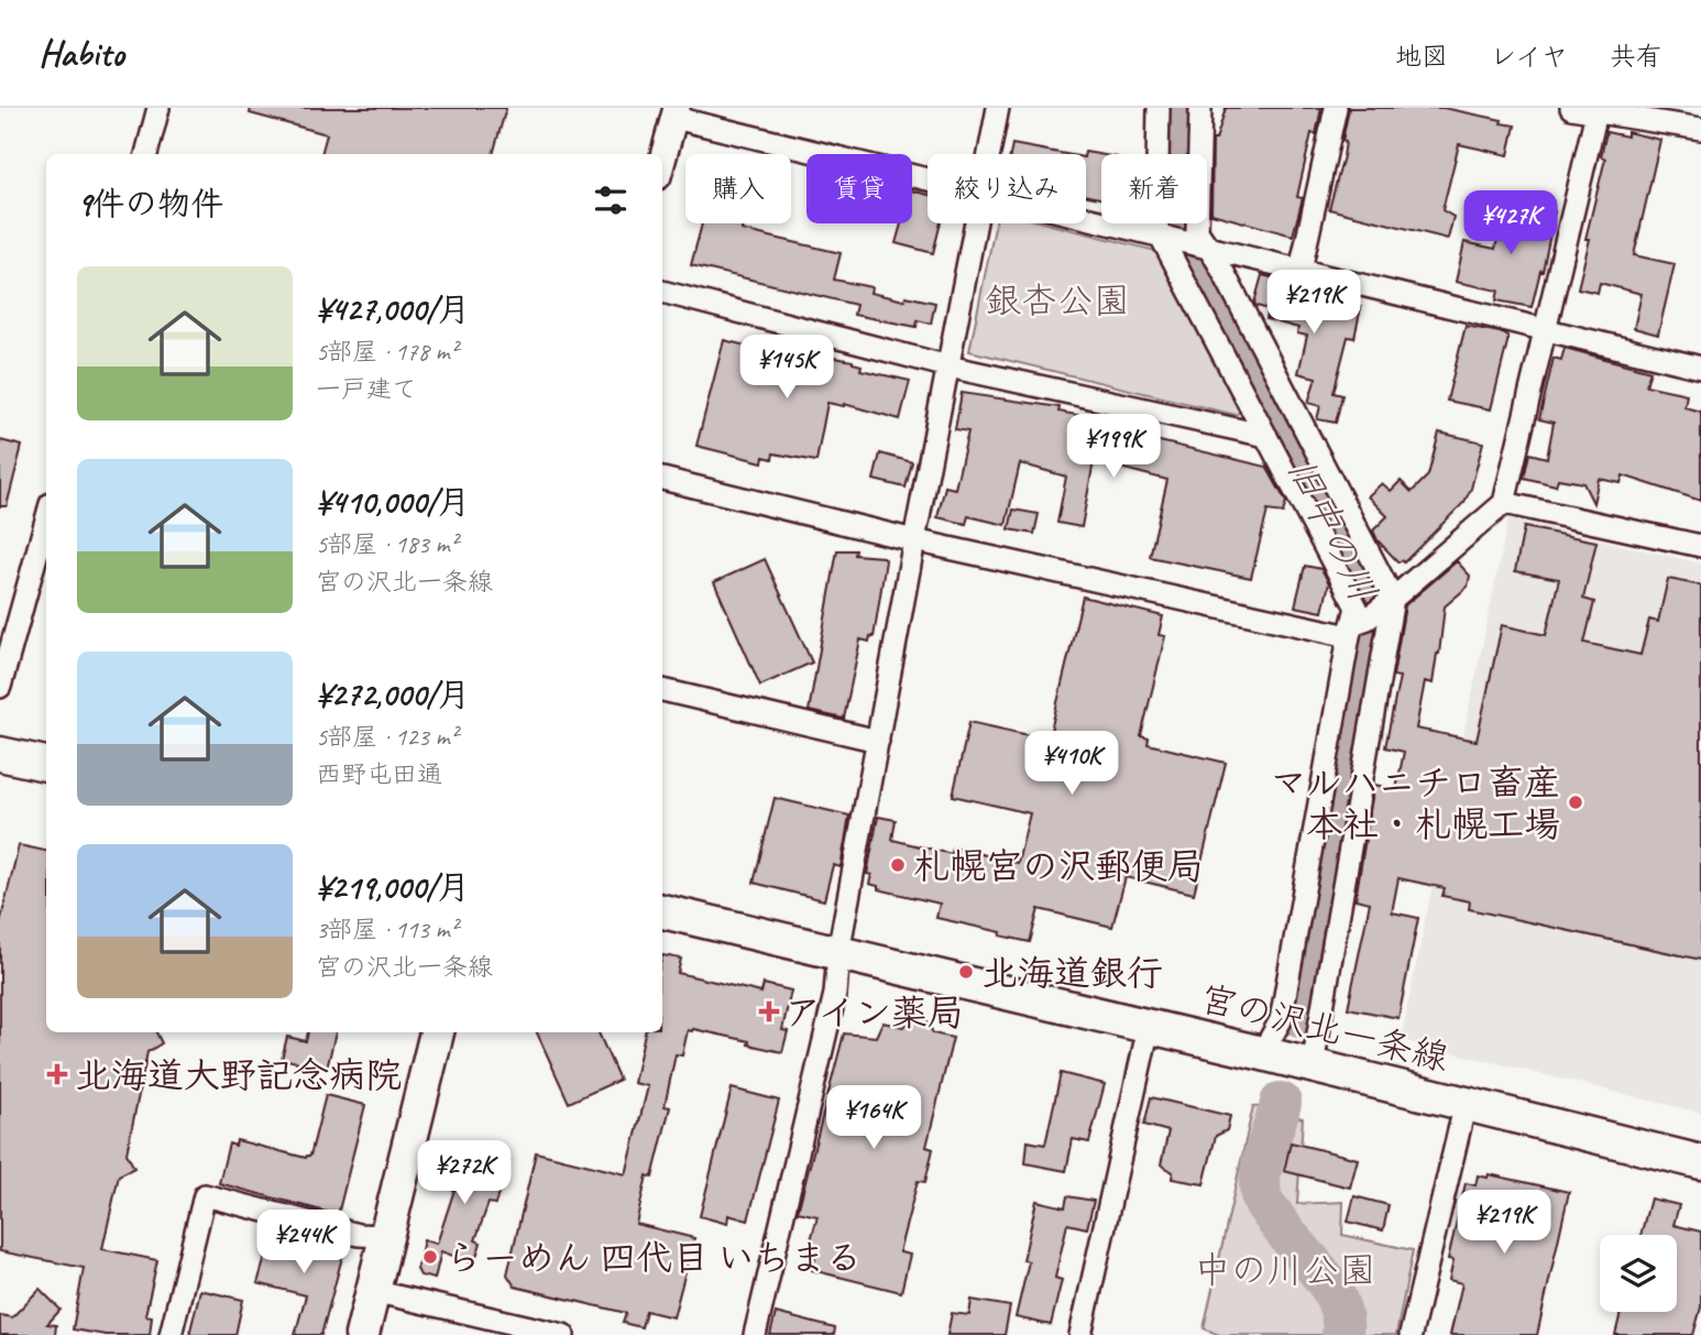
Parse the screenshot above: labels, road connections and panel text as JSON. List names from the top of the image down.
{
  "streets": {
    "main road": ["宮の沢北一条線"]
  },
  "water": ["旧中の川"],
  "parks": ["銀杏公園", "中の川公園"],
  "places": {
    "other": [
      "マルハニチロ畜産 本社・札幌工場",
      "札幌宮の沢郵便局",
      "北海道銀行",
      "らーめん 四代目 いちまる"
    ],
    "health": ["アイン薬局", "北海道大野記念病院"]
  },
  "page": {
    "header": "Habito",
    "nav": ["地図", "レイヤ", "共有"],
    "chip": [
      "購入",
      "賃貸",
      "絞り込み",
      "新着"
    ],
    "heading": "9件の物件",
    "price": [
      "¥427K",
      "¥219K",
      "¥145K",
      "¥199K",
      "¥410K",
      "¥164K",
      "¥272K",
      "¥219K",
      "¥244K"
    ],
    "list": [
      {
        "name": "¥427,000/月",
        "note": "5部屋 · 178 m² · 一戸建て"
      },
      {
        "name": "¥410,000/月",
        "note": "5部屋 · 183 m² · 宮の沢北一条線"
      },
      {
        "name": "¥272,000/月",
        "note": "5部屋 · 123 m² · 西野屯田通"
      },
      {
        "name": "¥219,000/月",
        "note": "3部屋 · 113 m² · 宮の沢北一条線"
      }
    ]
  }
}
